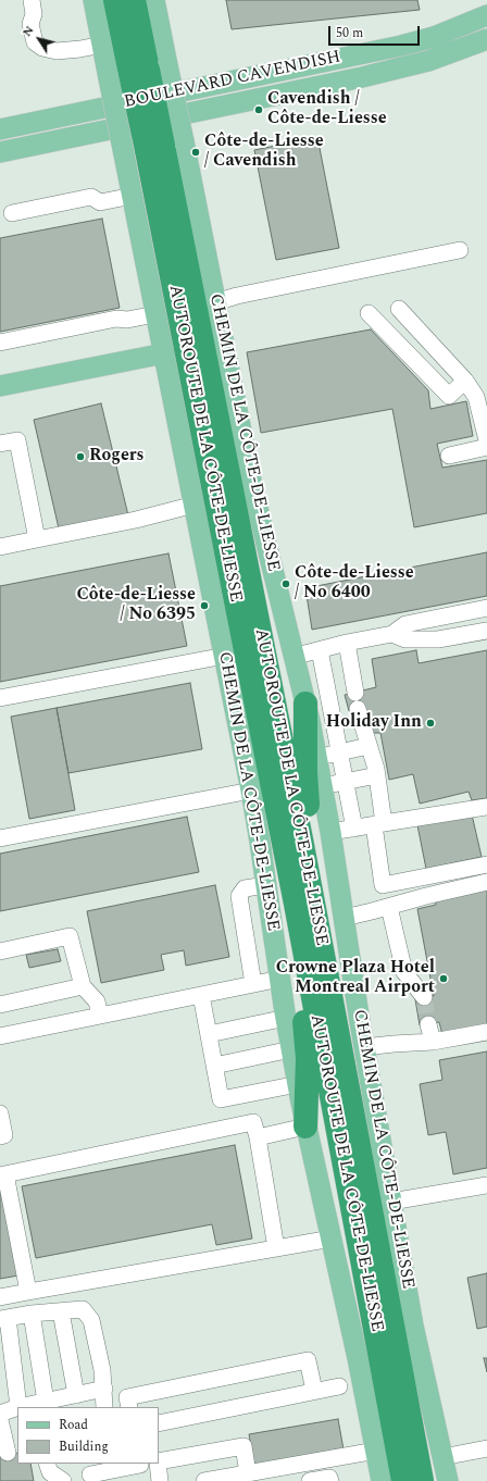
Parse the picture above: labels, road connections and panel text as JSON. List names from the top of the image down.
{
  "streets": {
    "highway": ["CHEMIN DE LA CÔTE-DE-LIESSE", "AUTOROUTE DE LA CÔTE-DE-LIESSE"],
    "main road": ["BOULEVARD CAVENDISH"]
  },
  "crossings": [
    ["CHEMIN DE LA CÔTE-DE-LIESSE", "AUTOROUTE DE LA CÔTE-DE-LIESSE"]
  ],
  "places": [
    "Cavendish / Côte-de-Liesse",
    "Côte-de-Liesse / Cavendish",
    "Rogers",
    "Côte-de-Liesse / No 6400",
    "Côte-de-Liesse / No 6395",
    "Holiday Inn",
    "Crowne Plaza Hotel Montreal Airport"
  ],
  "legend": ["Road", "Building"],
  "scale_bar": "50 m",
  "north": "top left"
}
